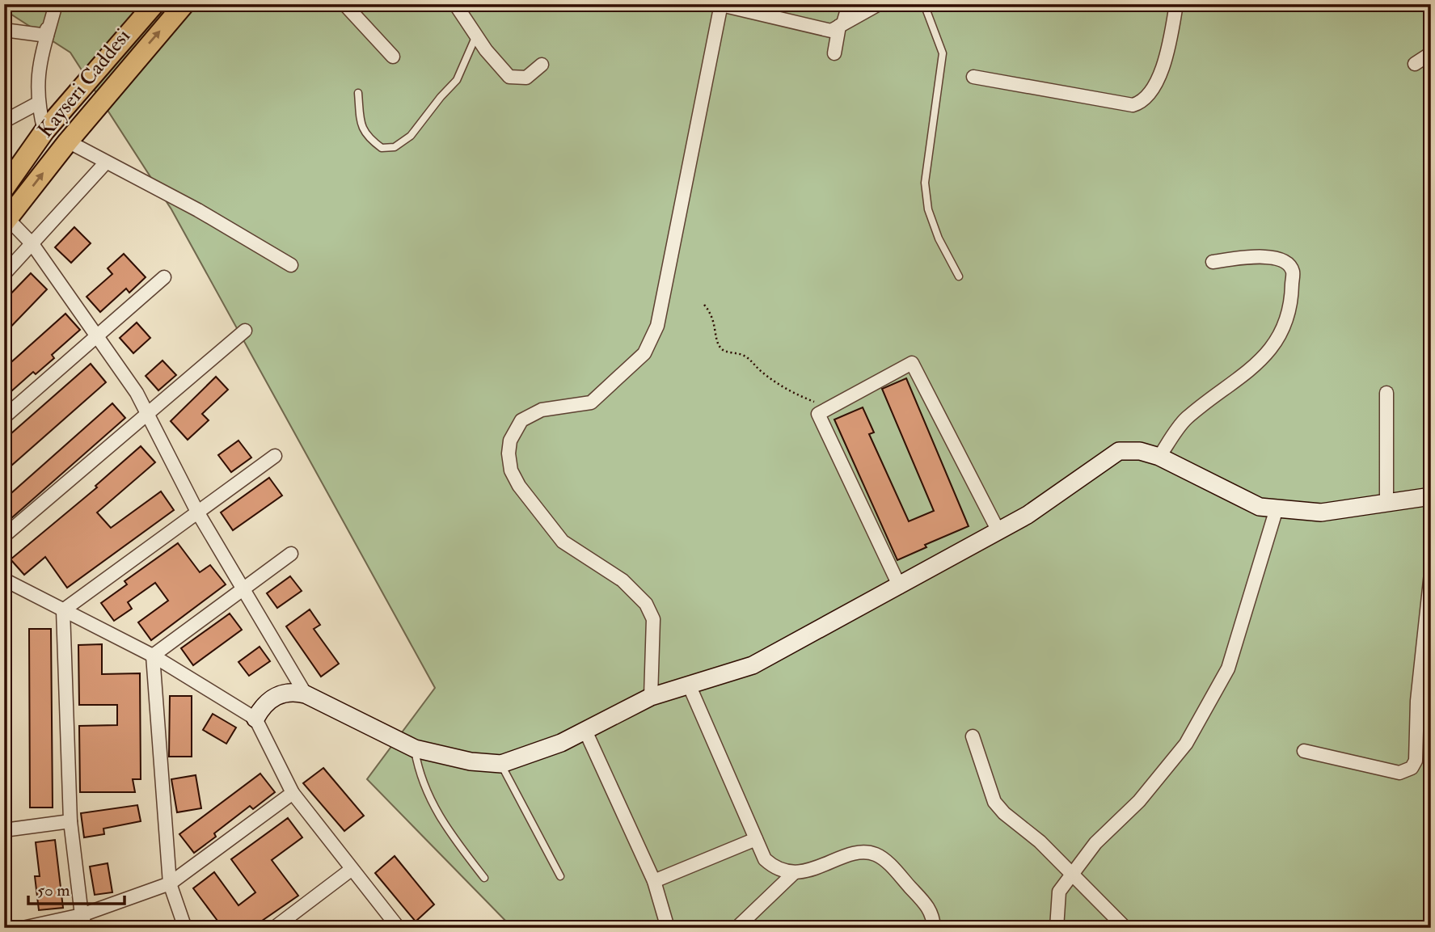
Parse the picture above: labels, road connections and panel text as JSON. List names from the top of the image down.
{
  "streets": {
    "main road": ["Kayseri Caddesi"]
  },
  "scale_bar": "50 m"
}
